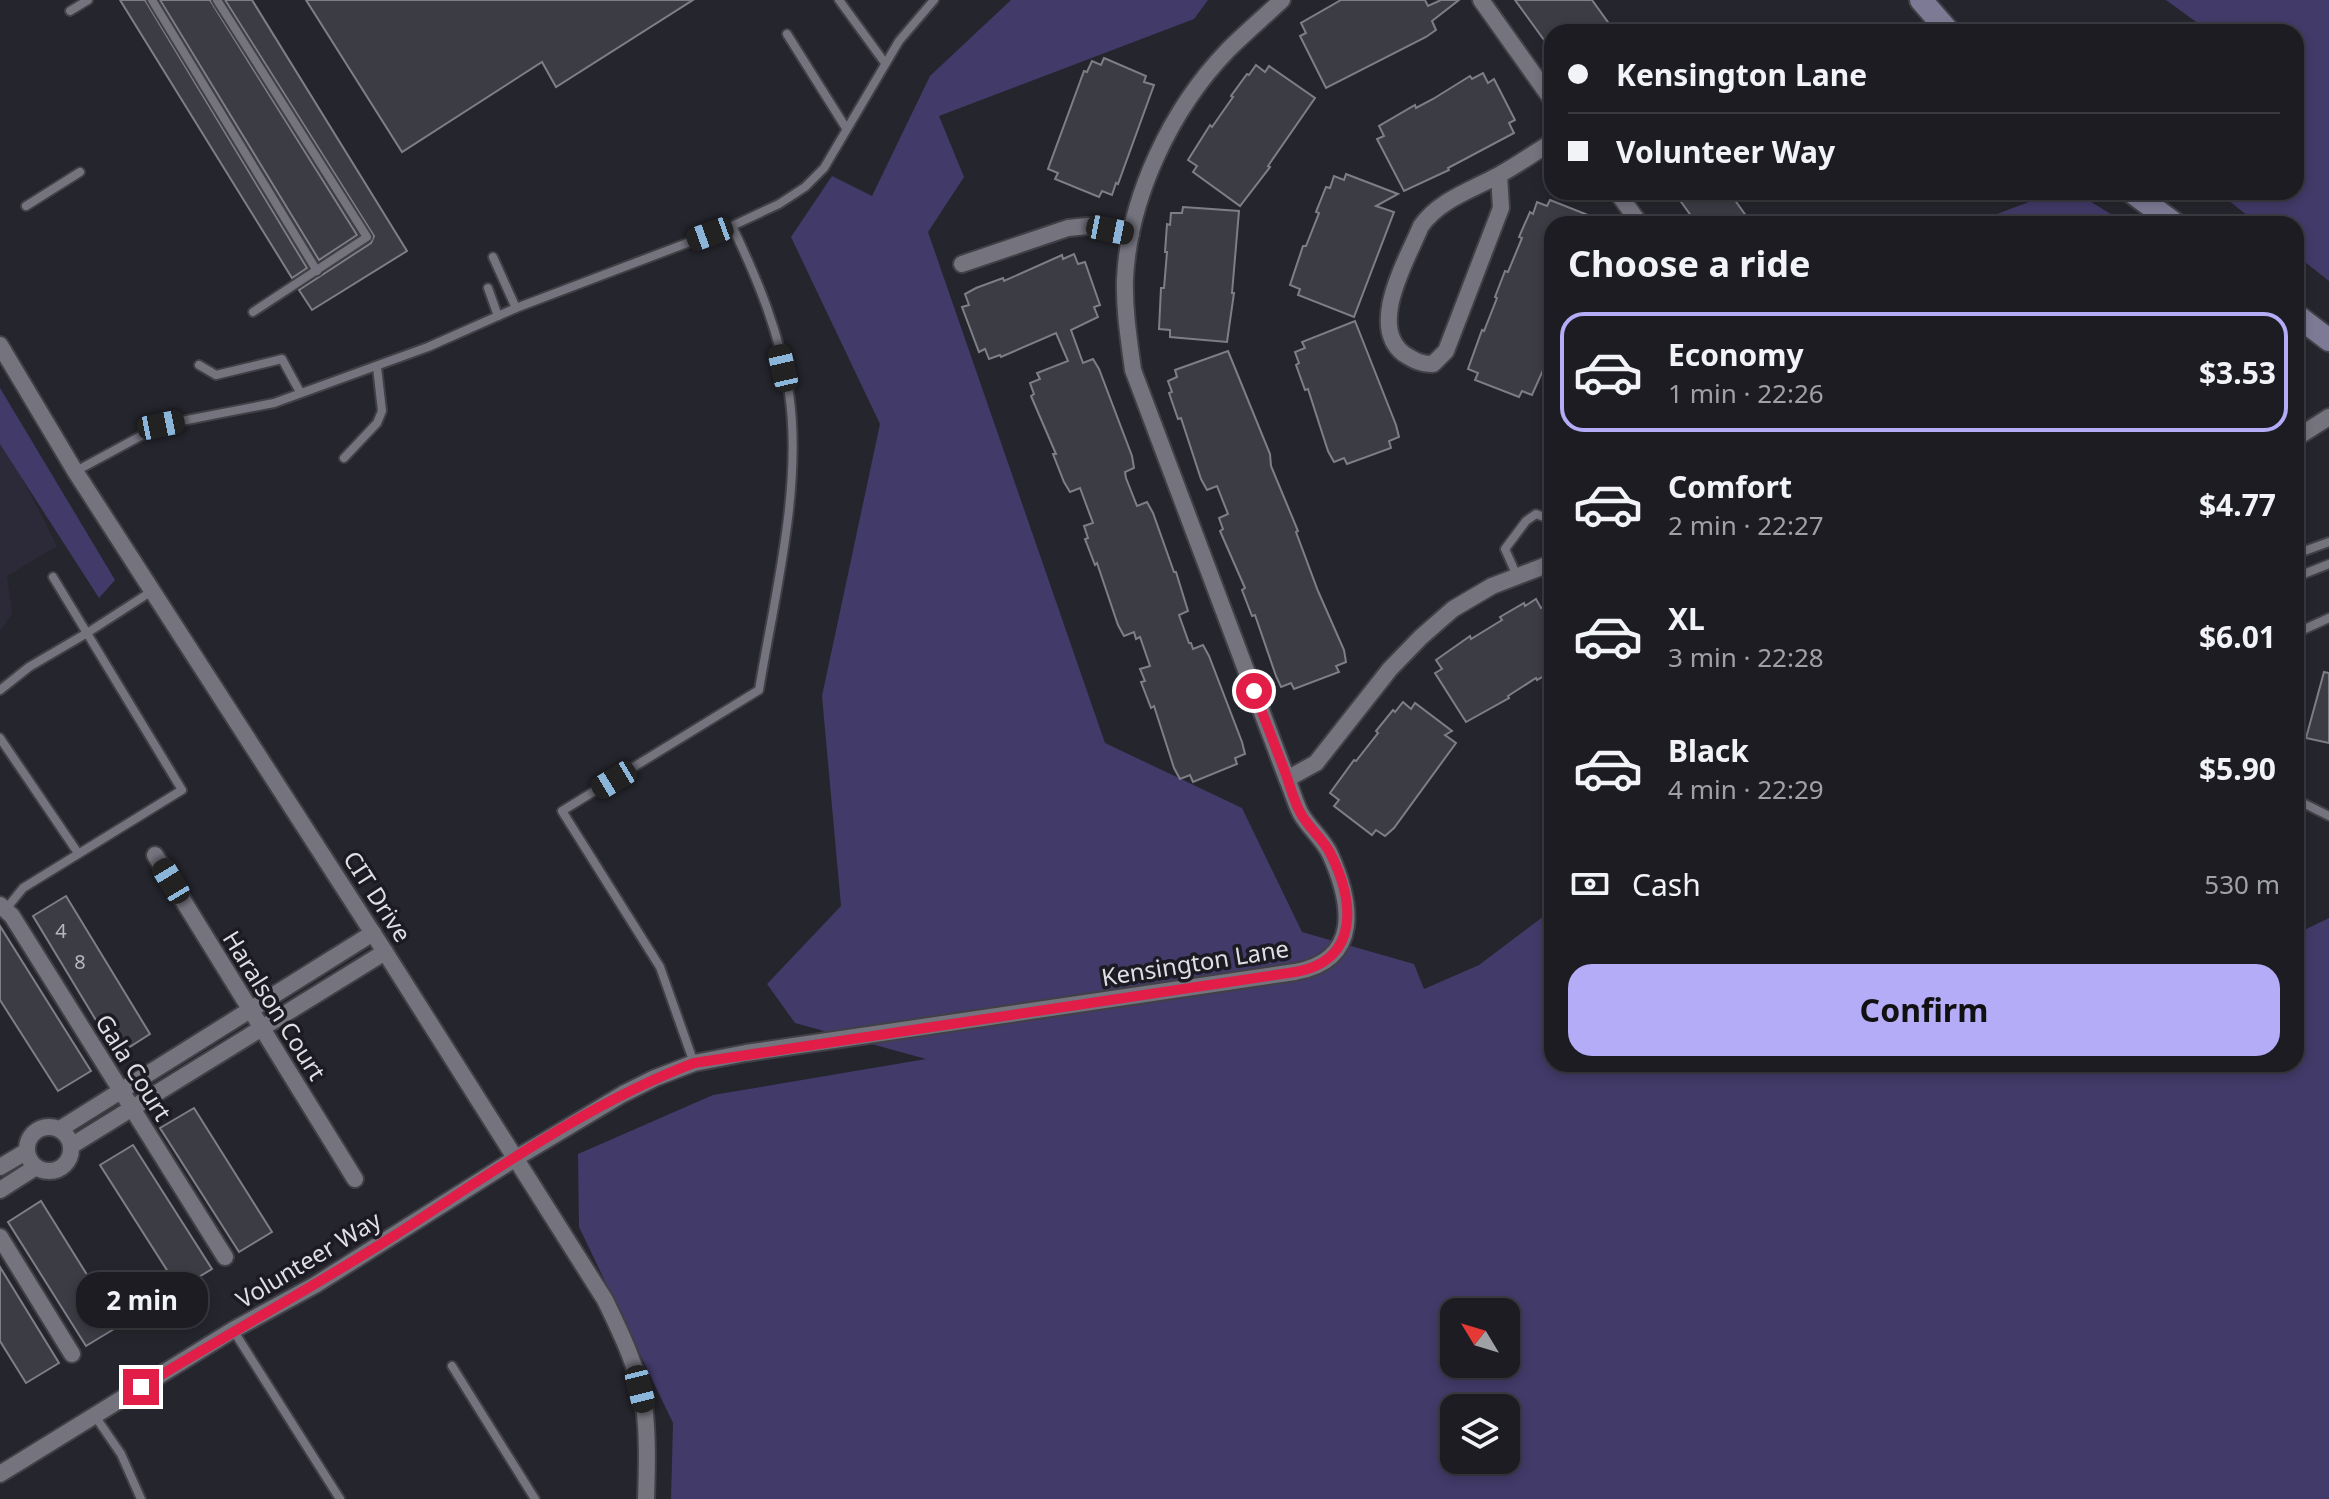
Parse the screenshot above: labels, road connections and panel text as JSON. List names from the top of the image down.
{
  "streets": {
    "street": [
      "CIT Drive",
      "Kensington Lane",
      "Haralson Court",
      "Gala Court",
      "Volunteer Way"
    ]
  },
  "crossings": [
    ["CIT Drive", "Kensington Lane"],
    ["CIT Drive", "Volunteer Way"],
    ["Kensington Lane", "Volunteer Way"]
  ],
  "house_numbers": ["4", "8"],
  "north": "top left",
  "page": {
    "banner": ["Kensington Lane", "Volunteer Way"],
    "heading": "Choose a ride",
    "list": [
      {
        "name": "Economy",
        "note": "1 min · 22:26",
        "value": "$3.53"
      },
      {
        "name": "Comfort",
        "note": "2 min · 22:27",
        "value": "$4.77"
      },
      {
        "name": "XL",
        "note": "3 min · 22:28",
        "value": "$6.01"
      },
      {
        "name": "Black",
        "note": "4 min · 22:29",
        "value": "$5.90"
      }
    ],
    "pay": ["Cash", "530 m"],
    "buttons": "Confirm",
    "bubble": "2 min"
  }
}
